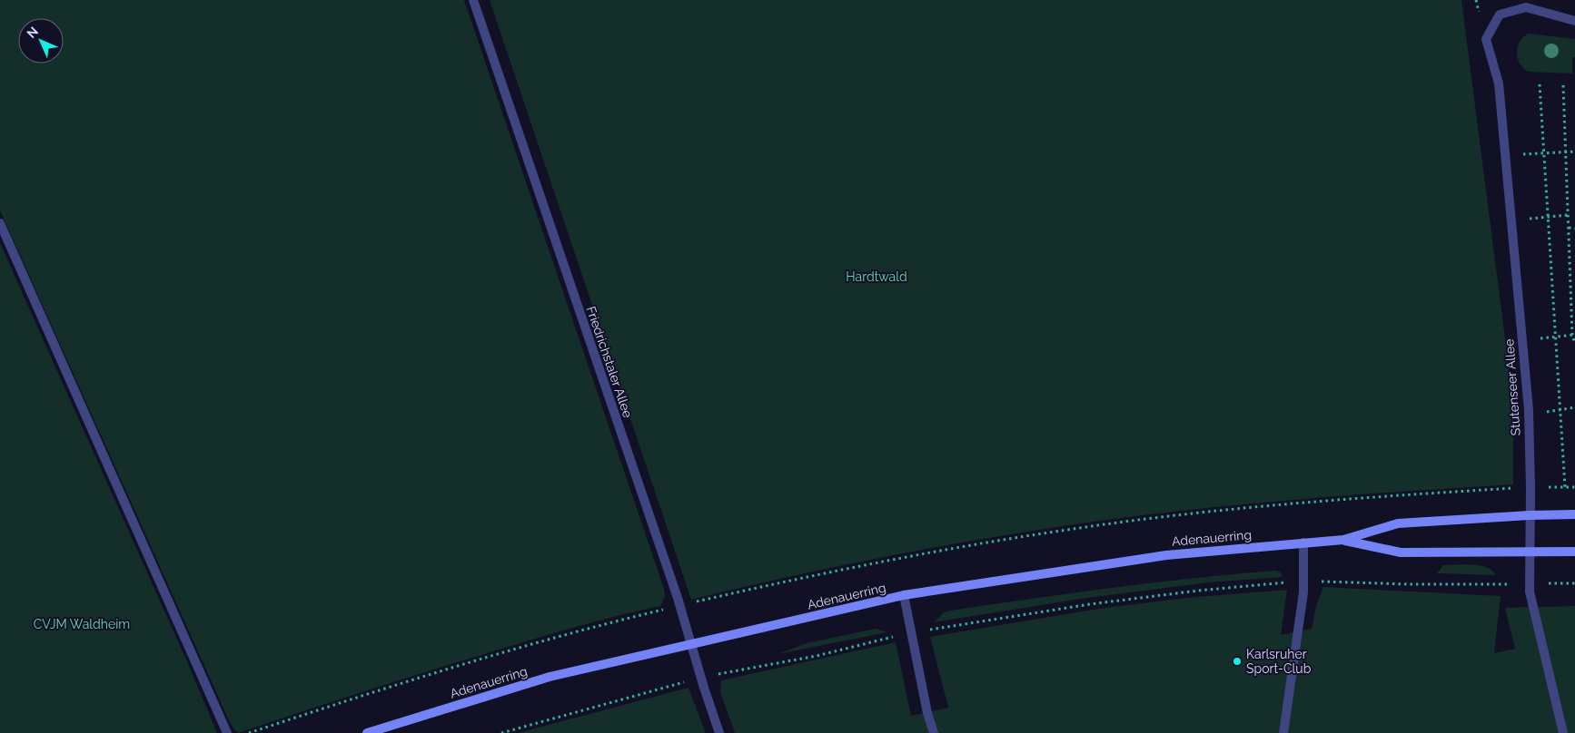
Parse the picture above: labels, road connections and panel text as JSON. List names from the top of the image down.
{
  "streets": {
    "main road": ["Adenauerring"],
    "lane": ["Friedrichstaler Allee", "Stutenseer Allee"]
  },
  "crossings": [
    ["Friedrichstaler Allee", "Adenauerring"],
    ["Stutenseer Allee", "Adenauerring"]
  ],
  "parks": ["Hardtwald", "CVJM Waldheim"],
  "places": ["Karlsruher Sport-Club"],
  "north": "top left"
}
